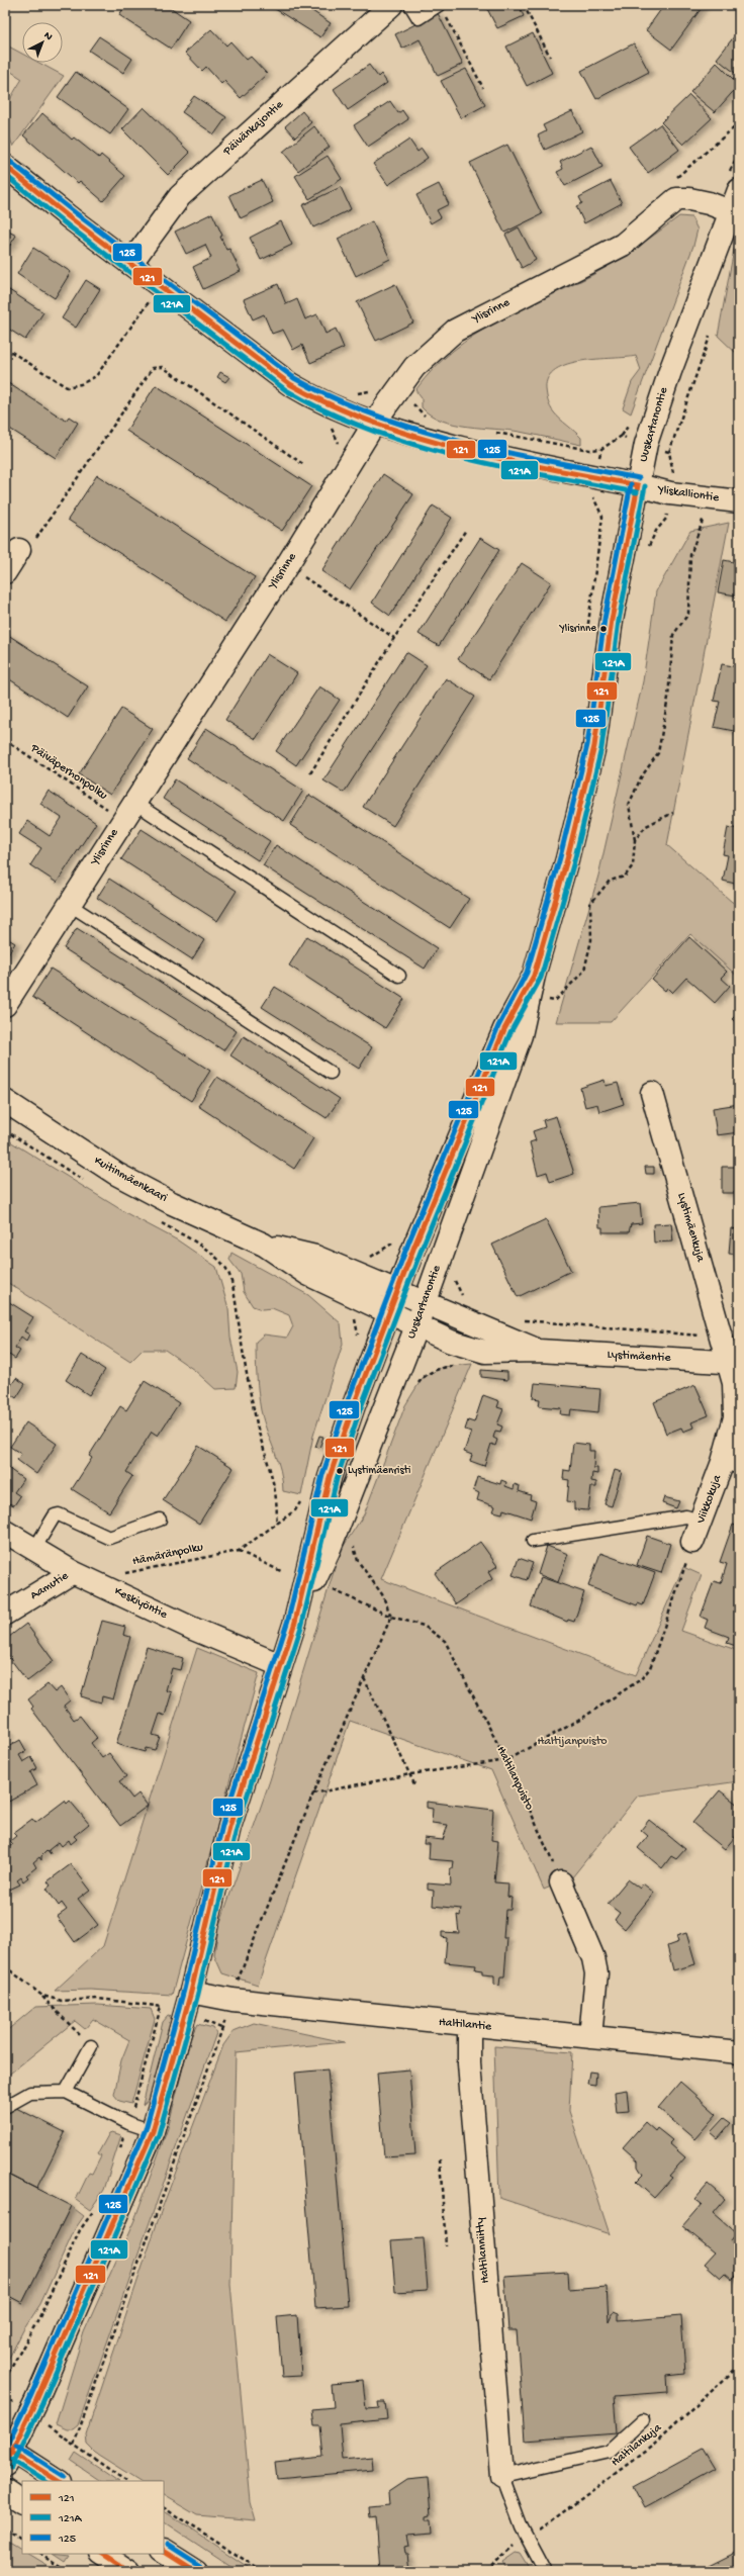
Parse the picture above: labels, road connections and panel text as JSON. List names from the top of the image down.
{
  "streets": {
    "street": [
      "Päivänkajontie",
      "Ylisrinne",
      "Uuskartanontie",
      "Yliskalliontie",
      "Kuitinmäenkaari",
      "Lystimäenkuja",
      "Lystimäentie",
      "Viikkokuja",
      "Aamutie",
      "Keskiyöntie",
      "Haltilantie",
      "Haltilanniitty"
    ],
    "path": [
      "Päiväperhonpolku",
      "Hämäränpolku",
      "Haltilanpuisto",
      "Haltilankuja"
    ]
  },
  "crossings": [
    ["Päivänkajontie", "Yliskalliontie"],
    ["Ylisrinne", "Uuskartanontie"],
    ["Ylisrinne", "Yliskalliontie"],
    ["Ylisrinne", "Päiväperhonpolku"],
    ["Uuskartanontie", "Yliskalliontie"],
    ["Uuskartanontie", "Kuitinmäenkaari"],
    ["Uuskartanontie", "Lystimäentie"],
    ["Uuskartanontie", "Keskiyöntie"],
    ["Uuskartanontie", "Haltilantie"],
    ["Kuitinmäenkaari", "Lystimäentie"],
    ["Lystimäenkuja", "Lystimäentie"],
    ["Lystimäenkuja", "Viikkokuja"],
    ["Lystimäentie", "Viikkokuja"],
    ["Hämäränpolku", "Keskiyöntie"],
    ["Aamutie", "Keskiyöntie"],
    ["Haltilantie", "Haltilanniitty"]
  ],
  "parks": ["Haltijanpuisto"],
  "places": ["Ylisrinne", "Lystimäenristi"],
  "lines": ["transit line 125", "transit line 121", "transit line 121A"],
  "legend": ["121", "121A", "125"],
  "north": "top right"
}
